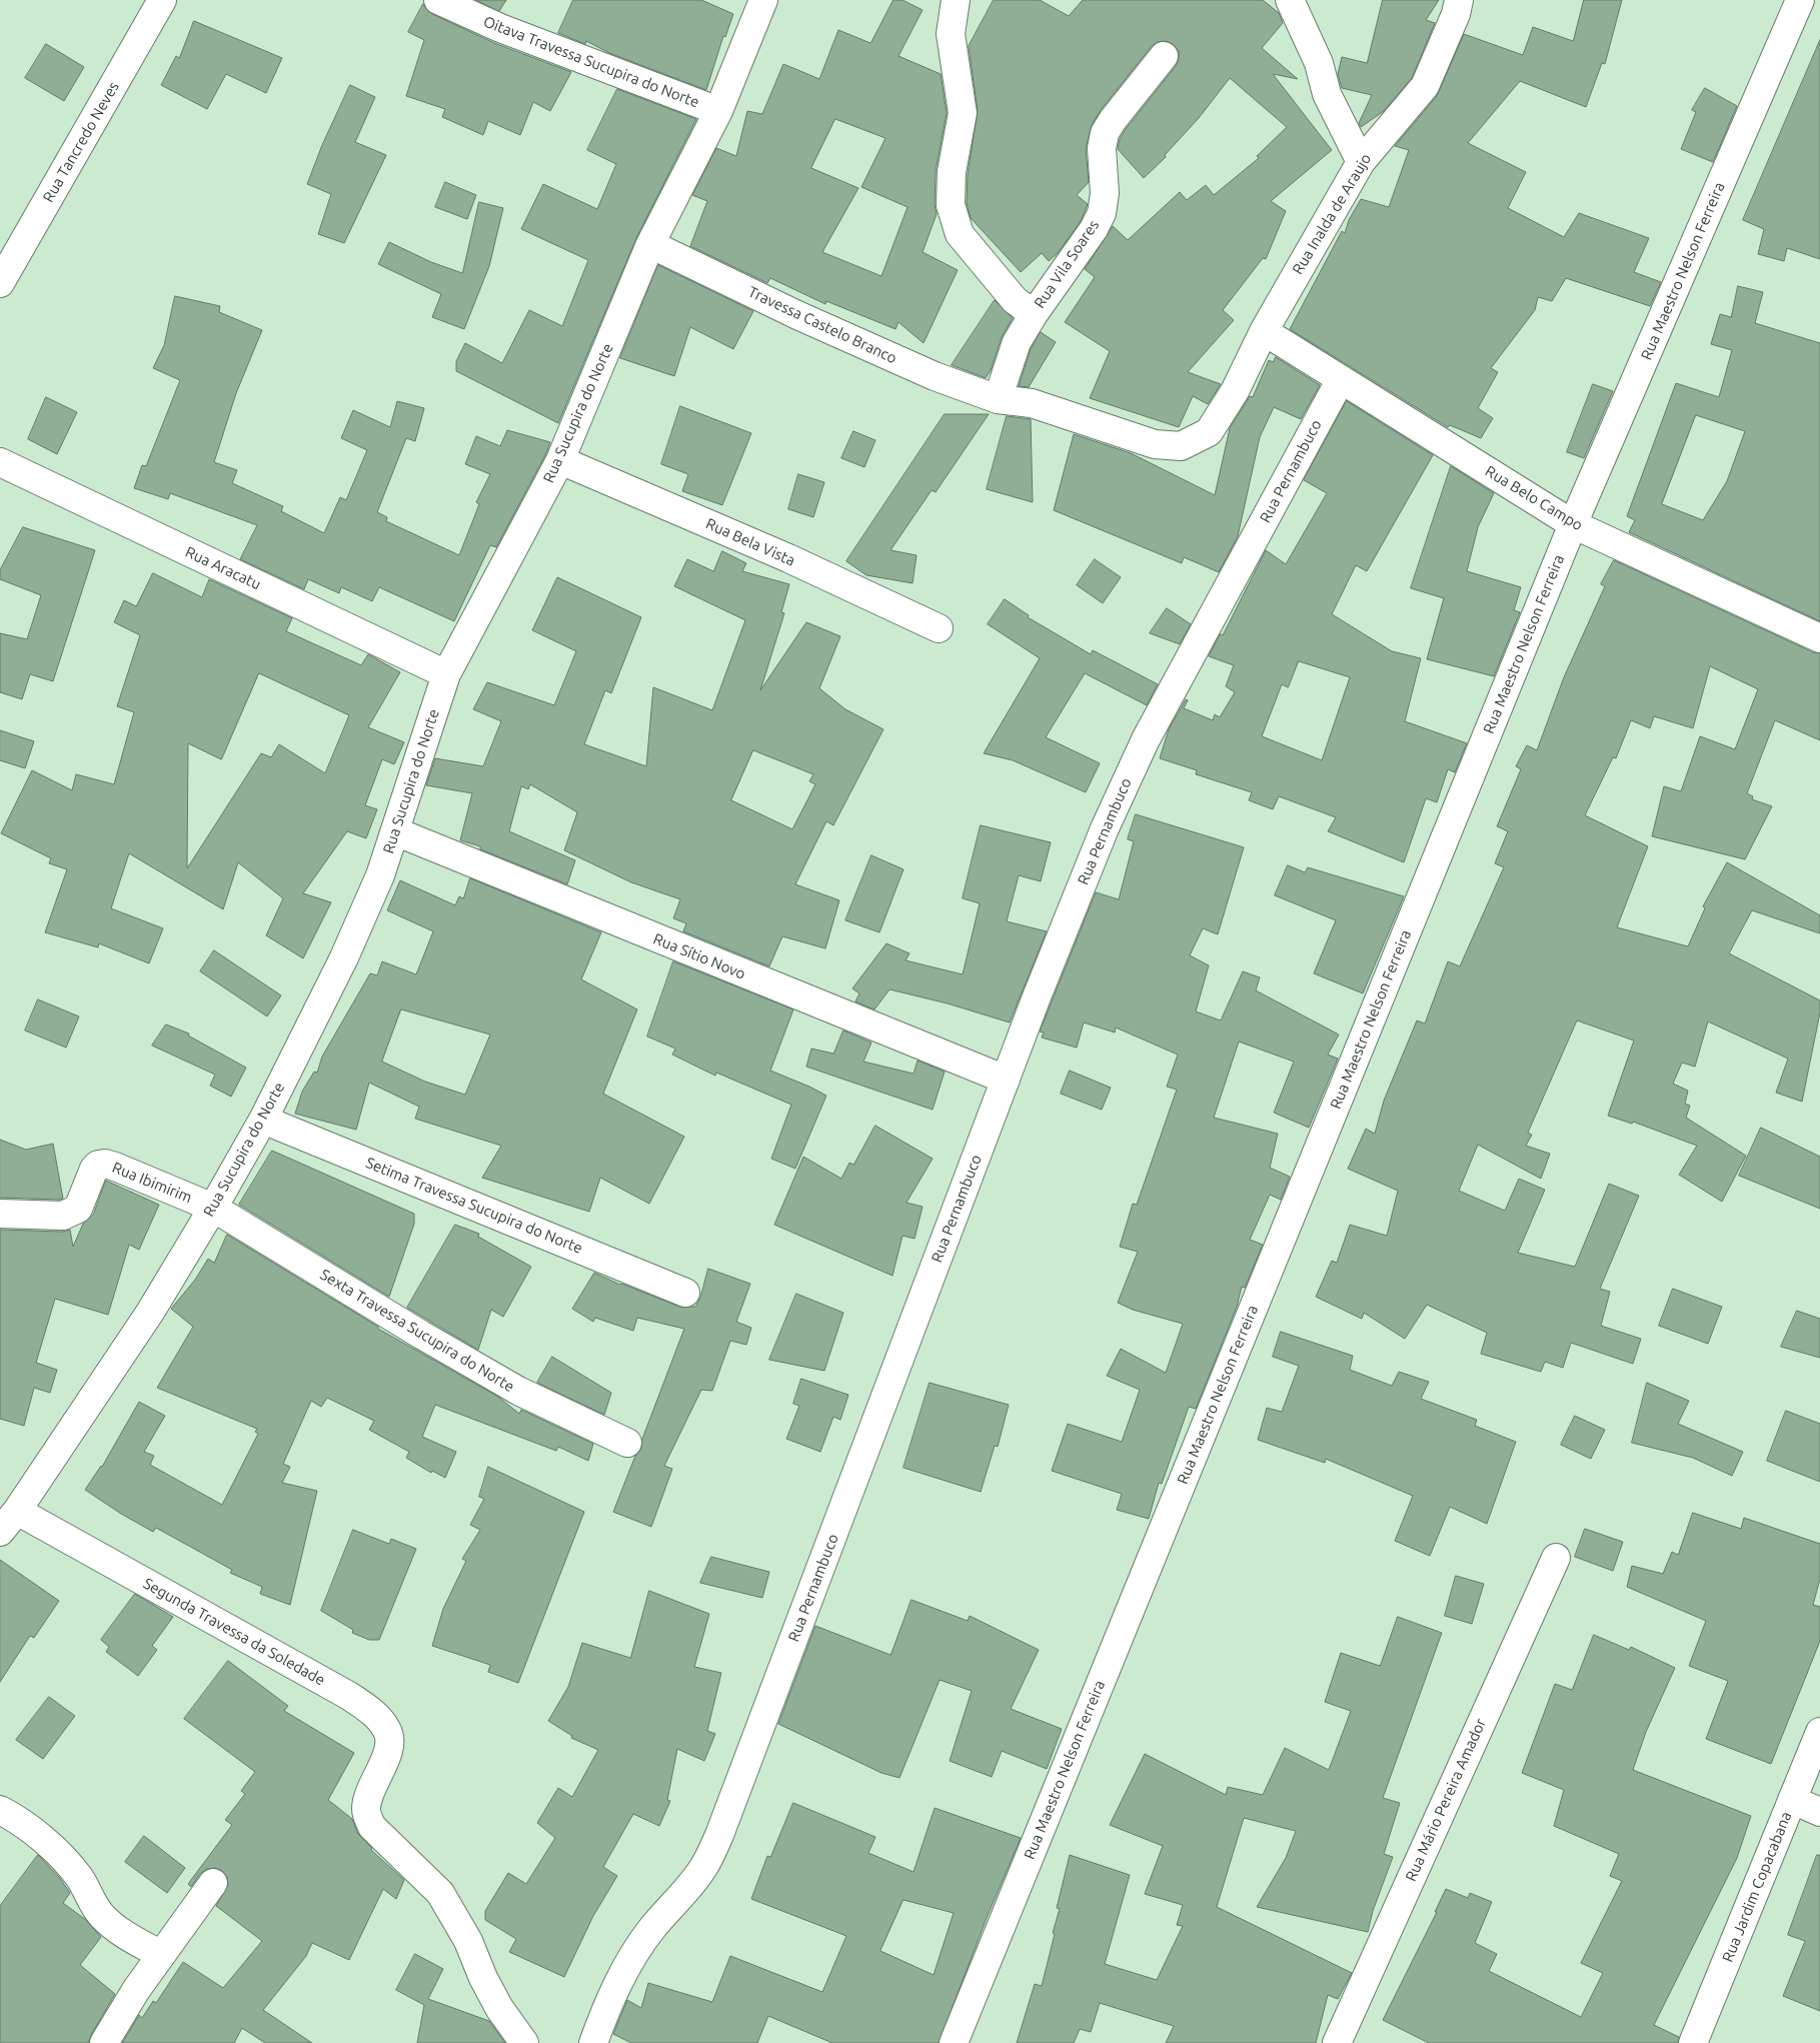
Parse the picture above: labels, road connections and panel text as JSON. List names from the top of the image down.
{
  "streets": {
    "street": [
      "Oitava Travessa Sucupira do Norte",
      "Rua Tancredo Neves",
      "Rua Inalda de Araujo",
      "Rua Vila Soares",
      "Rua Maestro Nelson Ferreira",
      "Travessa Castelo Branco",
      "Rua Sucupira do Norte",
      "Rua Pernambuco",
      "Rua Belo Campo",
      "Rua Bela Vista",
      "Rua Aracatu",
      "Rua Sítio Novo",
      "Rua Ibimirim",
      "Setima Travessa Sucupira do Norte",
      "Sexta Travessa Sucupira do Norte",
      "Segunda Travessa da Soledade",
      "Rua Mário Pereira Amador",
      "Rua Jardim Copacabana"
    ]
  },
  "crossings": [
    ["Oitava Travessa Sucupira do Norte", "Rua Sucupira do Norte"],
    ["Rua Inalda de Araujo", "Travessa Castelo Branco"],
    ["Rua Inalda de Araujo", "Rua Belo Campo"],
    ["Rua Maestro Nelson Ferreira", "Rua Belo Campo"],
    ["Travessa Castelo Branco", "Rua Sucupira do Norte"],
    ["Rua Sucupira do Norte", "Rua Bela Vista"],
    ["Rua Sucupira do Norte", "Rua Aracatu"],
    ["Rua Sucupira do Norte", "Rua Sítio Novo"],
    ["Rua Sucupira do Norte", "Rua Ibimirim"],
    ["Rua Sucupira do Norte", "Setima Travessa Sucupira do Norte"],
    ["Rua Sucupira do Norte", "Sexta Travessa Sucupira do Norte"],
    ["Rua Sucupira do Norte", "Segunda Travessa da Soledade"],
    ["Rua Pernambuco", "Rua Belo Campo"],
    ["Rua Pernambuco", "Rua Sítio Novo"],
    ["Rua Ibimirim", "Sexta Travessa Sucupira do Norte"]
  ]
}
